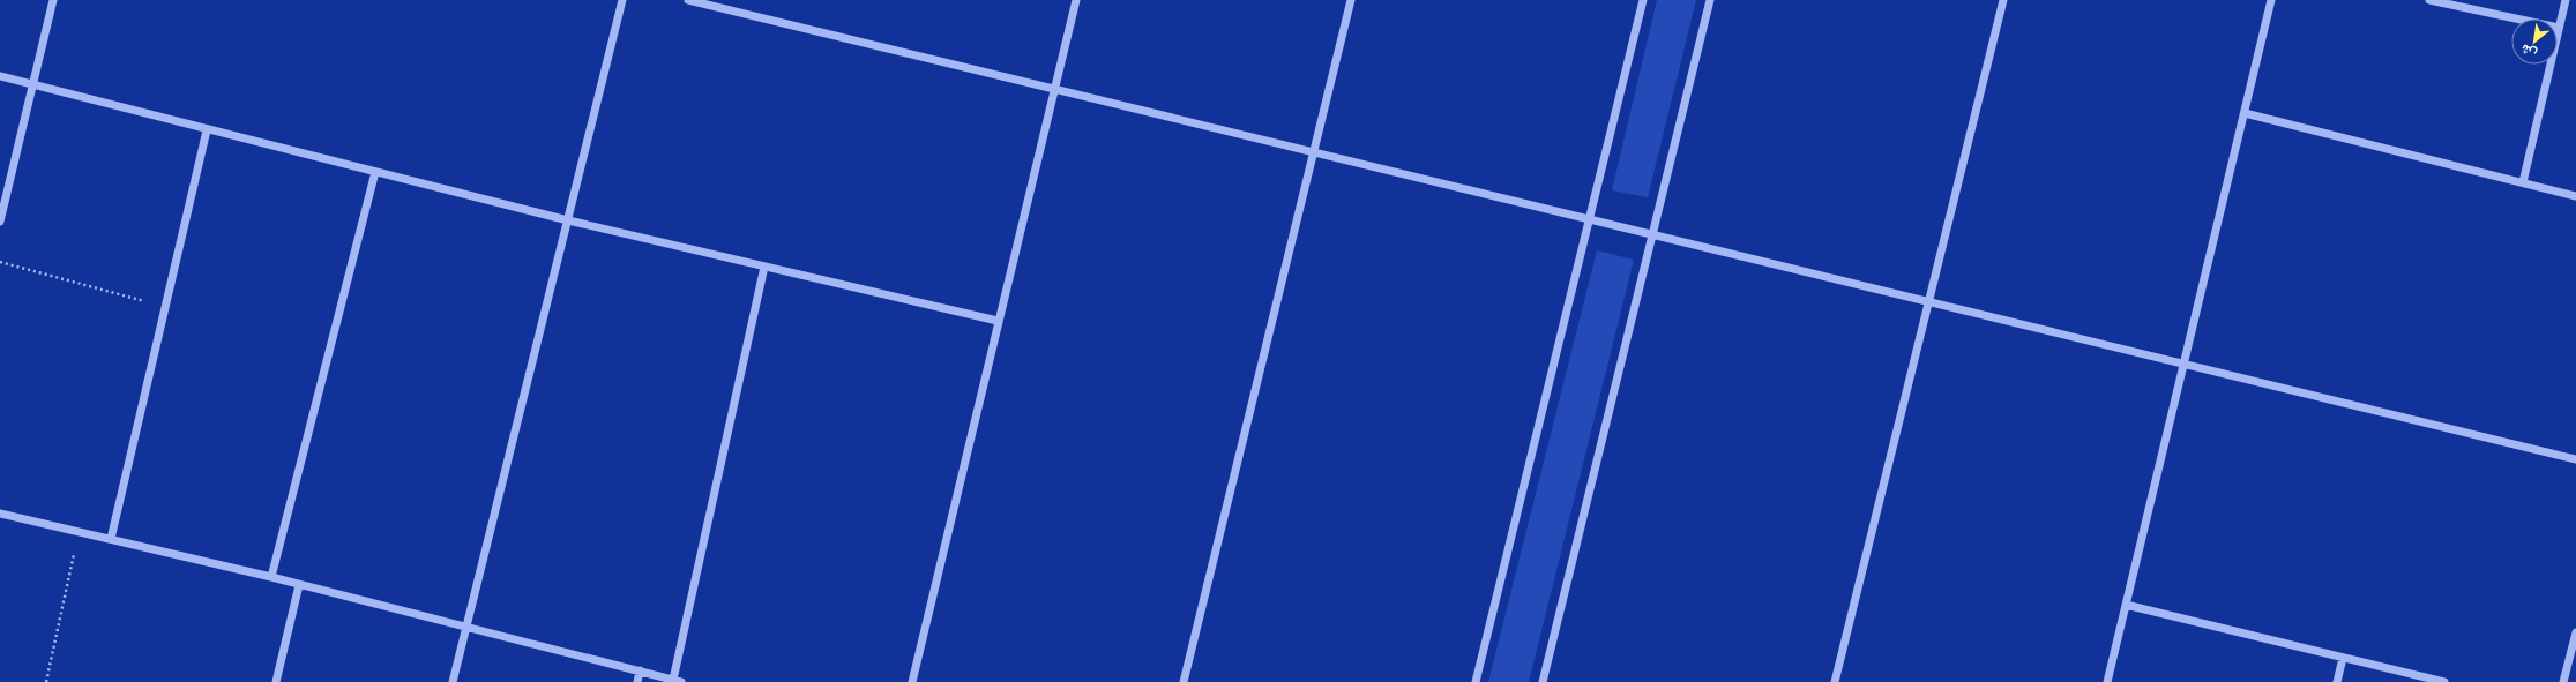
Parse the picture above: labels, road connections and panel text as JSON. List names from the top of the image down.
{
  "north": "bottom left"
}
